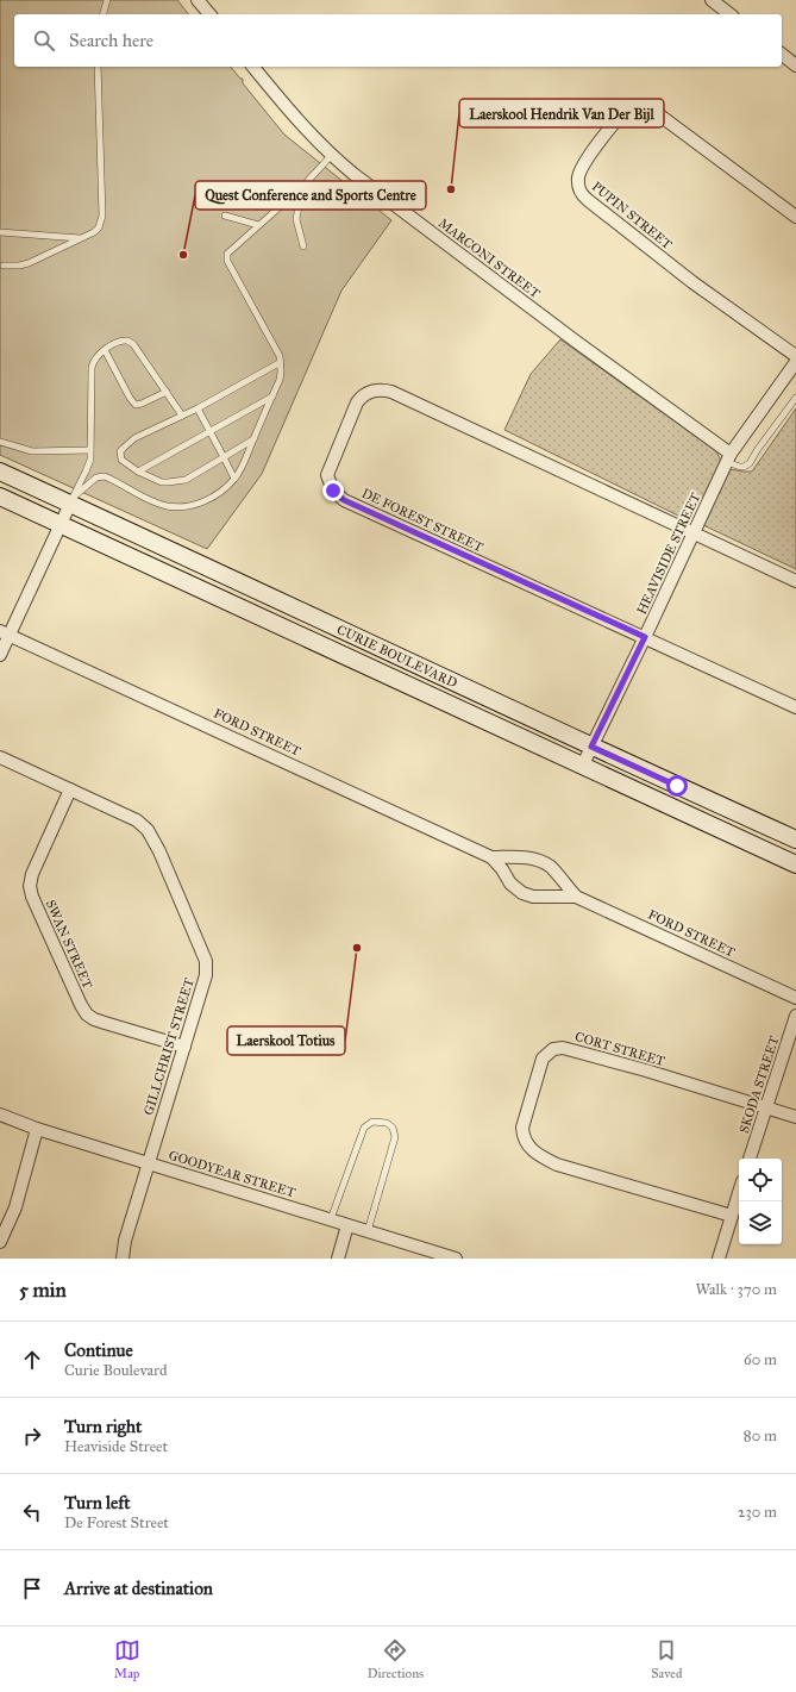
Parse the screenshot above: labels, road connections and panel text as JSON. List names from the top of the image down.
{
  "streets": {
    "street": [
      "PUPIN STREET",
      "MARCONI STREET",
      "DE FOREST STREET",
      "HEAVISIDE STREET",
      "CURIE BOULEVARD",
      "FORD STREET",
      "SWAN STREET",
      "GILLCHRIST STREET",
      "CORT STREET",
      "SKODA STREET",
      "GOODYEAR STREET"
    ]
  },
  "crossings": [
    ["MARCONI STREET", "HEAVISIDE STREET"],
    ["DE FOREST STREET", "HEAVISIDE STREET"],
    ["HEAVISIDE STREET", "CURIE BOULEVARD"],
    ["SWAN STREET", "GILLCHRIST STREET"],
    ["GILLCHRIST STREET", "GOODYEAR STREET"],
    ["CORT STREET", "SKODA STREET"]
  ],
  "places": ["Laerskool Hendrik Van Der Bijl", "Quest Conference and Sports Centre", "Laerskool Totius"],
  "page": {
    "search": "Search here",
    "heading": ["5 min", "Walk · 370 m"],
    "list": [
      ["Continue", "Curie Boulevard", "60 m"],
      ["Turn right", "Heaviside Street", "80 m"],
      ["Turn left", "De Forest Street", "230 m"],
      "Arrive at destination"
    ],
    "nav": ["Map", "Directions", "Saved"]
  }
}
